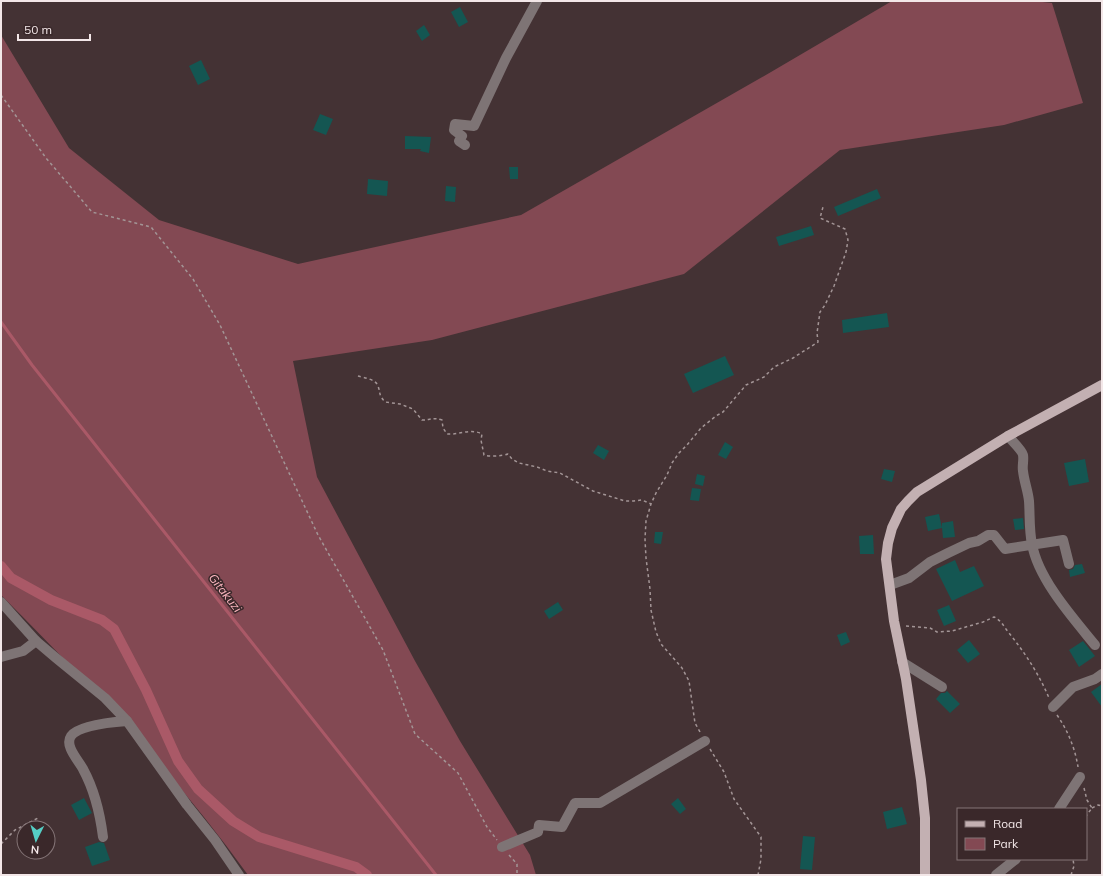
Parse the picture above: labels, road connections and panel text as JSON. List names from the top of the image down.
{
  "water": ["Gitakuzi"],
  "legend": ["Road", "Park"],
  "scale_bar": "50 m",
  "north": "bottom"
}
